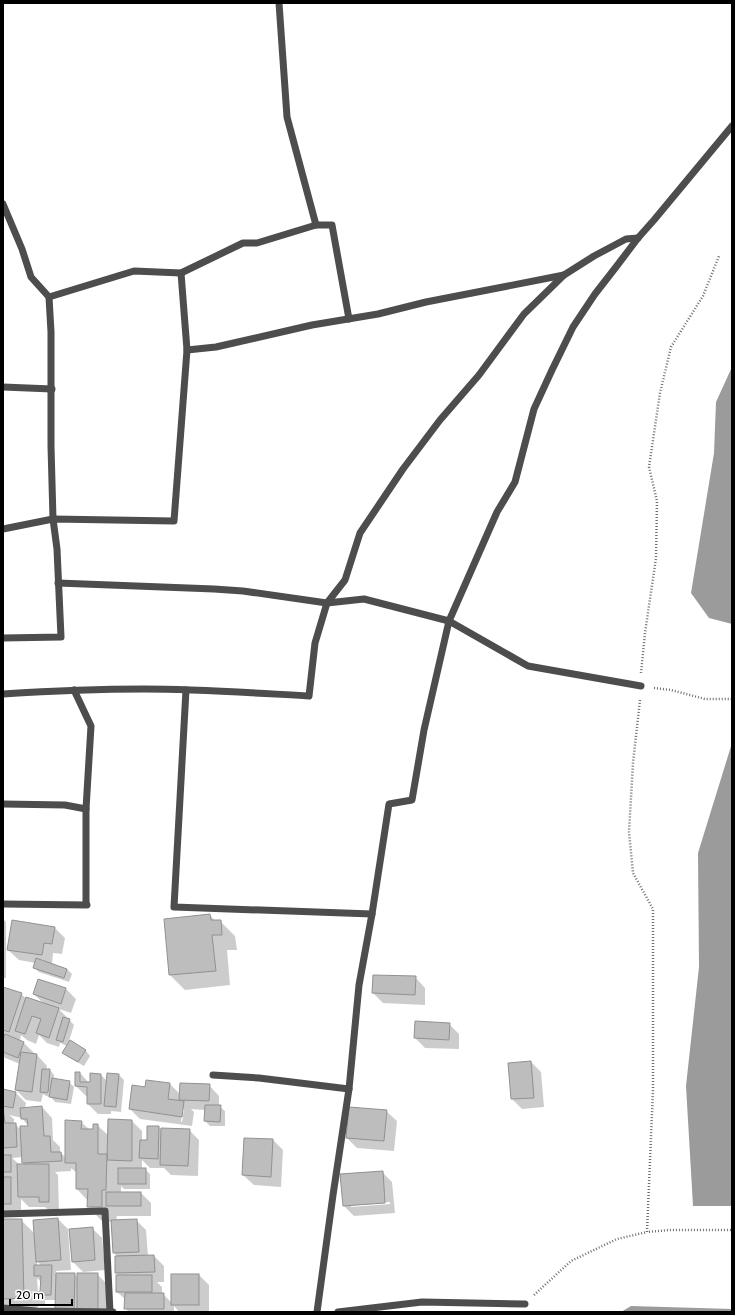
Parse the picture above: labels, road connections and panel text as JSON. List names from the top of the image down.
{
  "scale_bar": "20 m"
}
